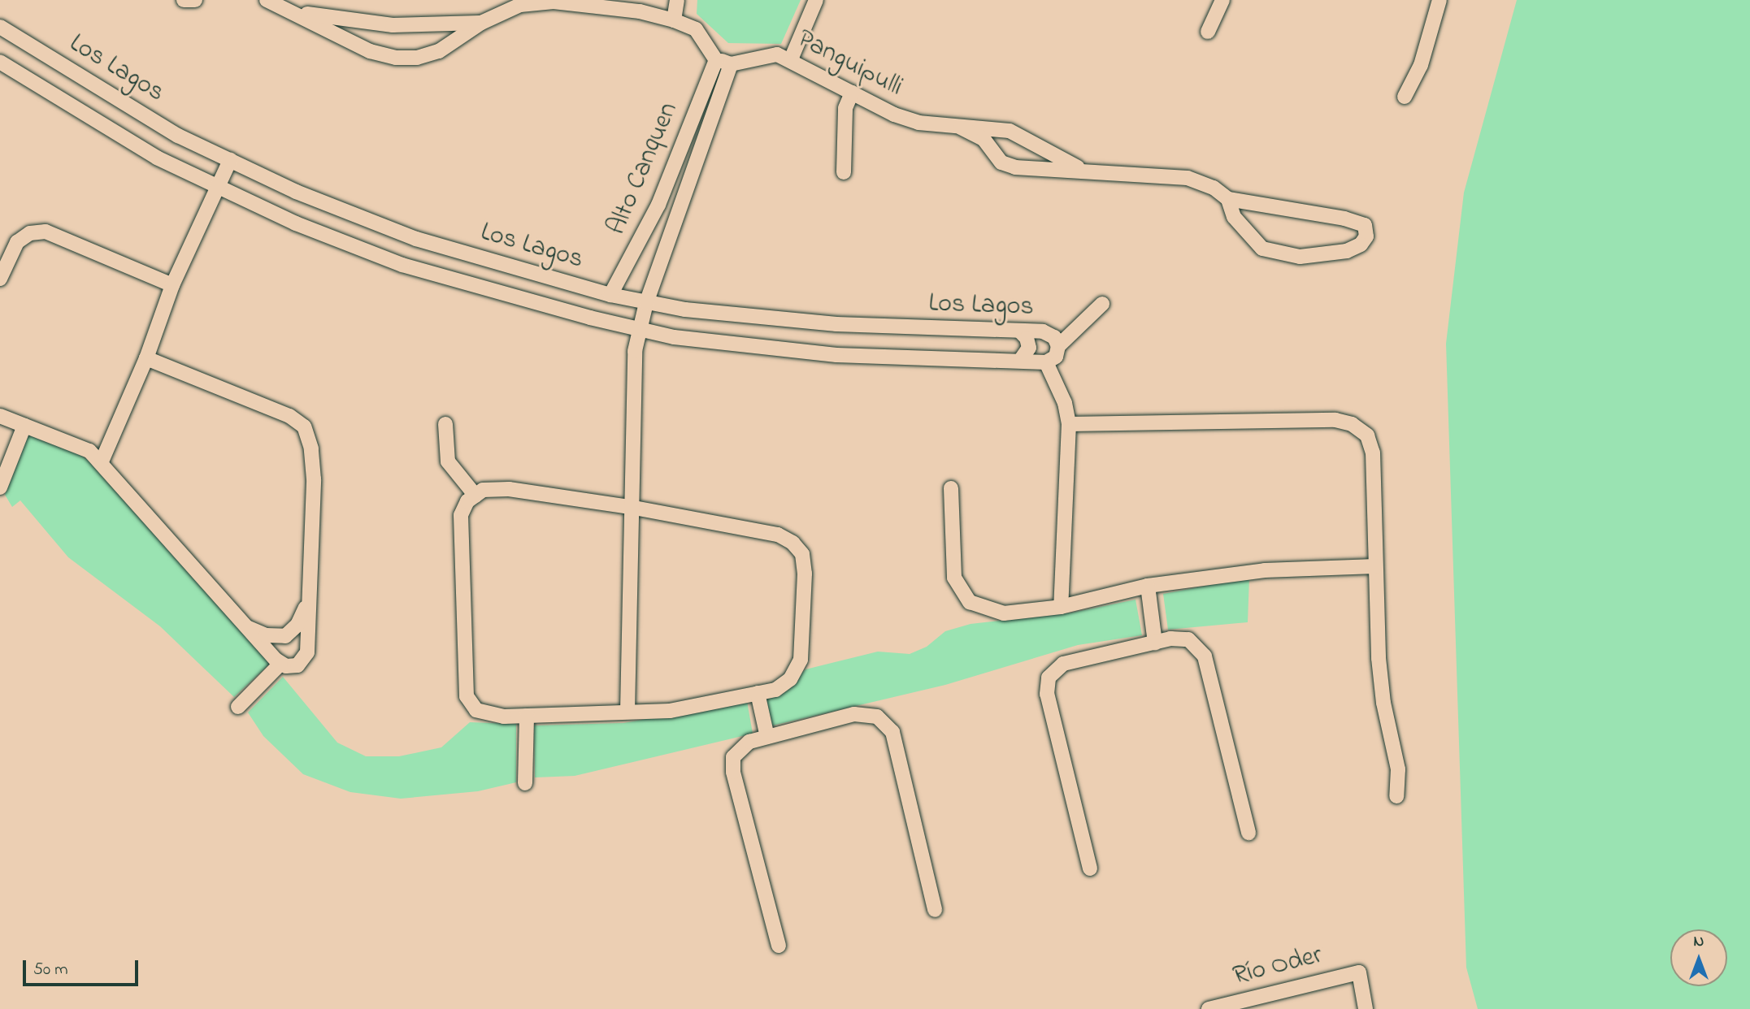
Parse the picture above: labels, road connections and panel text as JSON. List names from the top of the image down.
{
  "streets": {
    "street": [
      "Panguipulli",
      "Los Lagos",
      "Alto Canquen",
      "Río Oder"
    ]
  },
  "crossings": [
    ["Panguipulli", "Alto Canquen"],
    ["Los Lagos", "Alto Canquen"]
  ],
  "scale_bar": "50 m",
  "north": "top"
}
